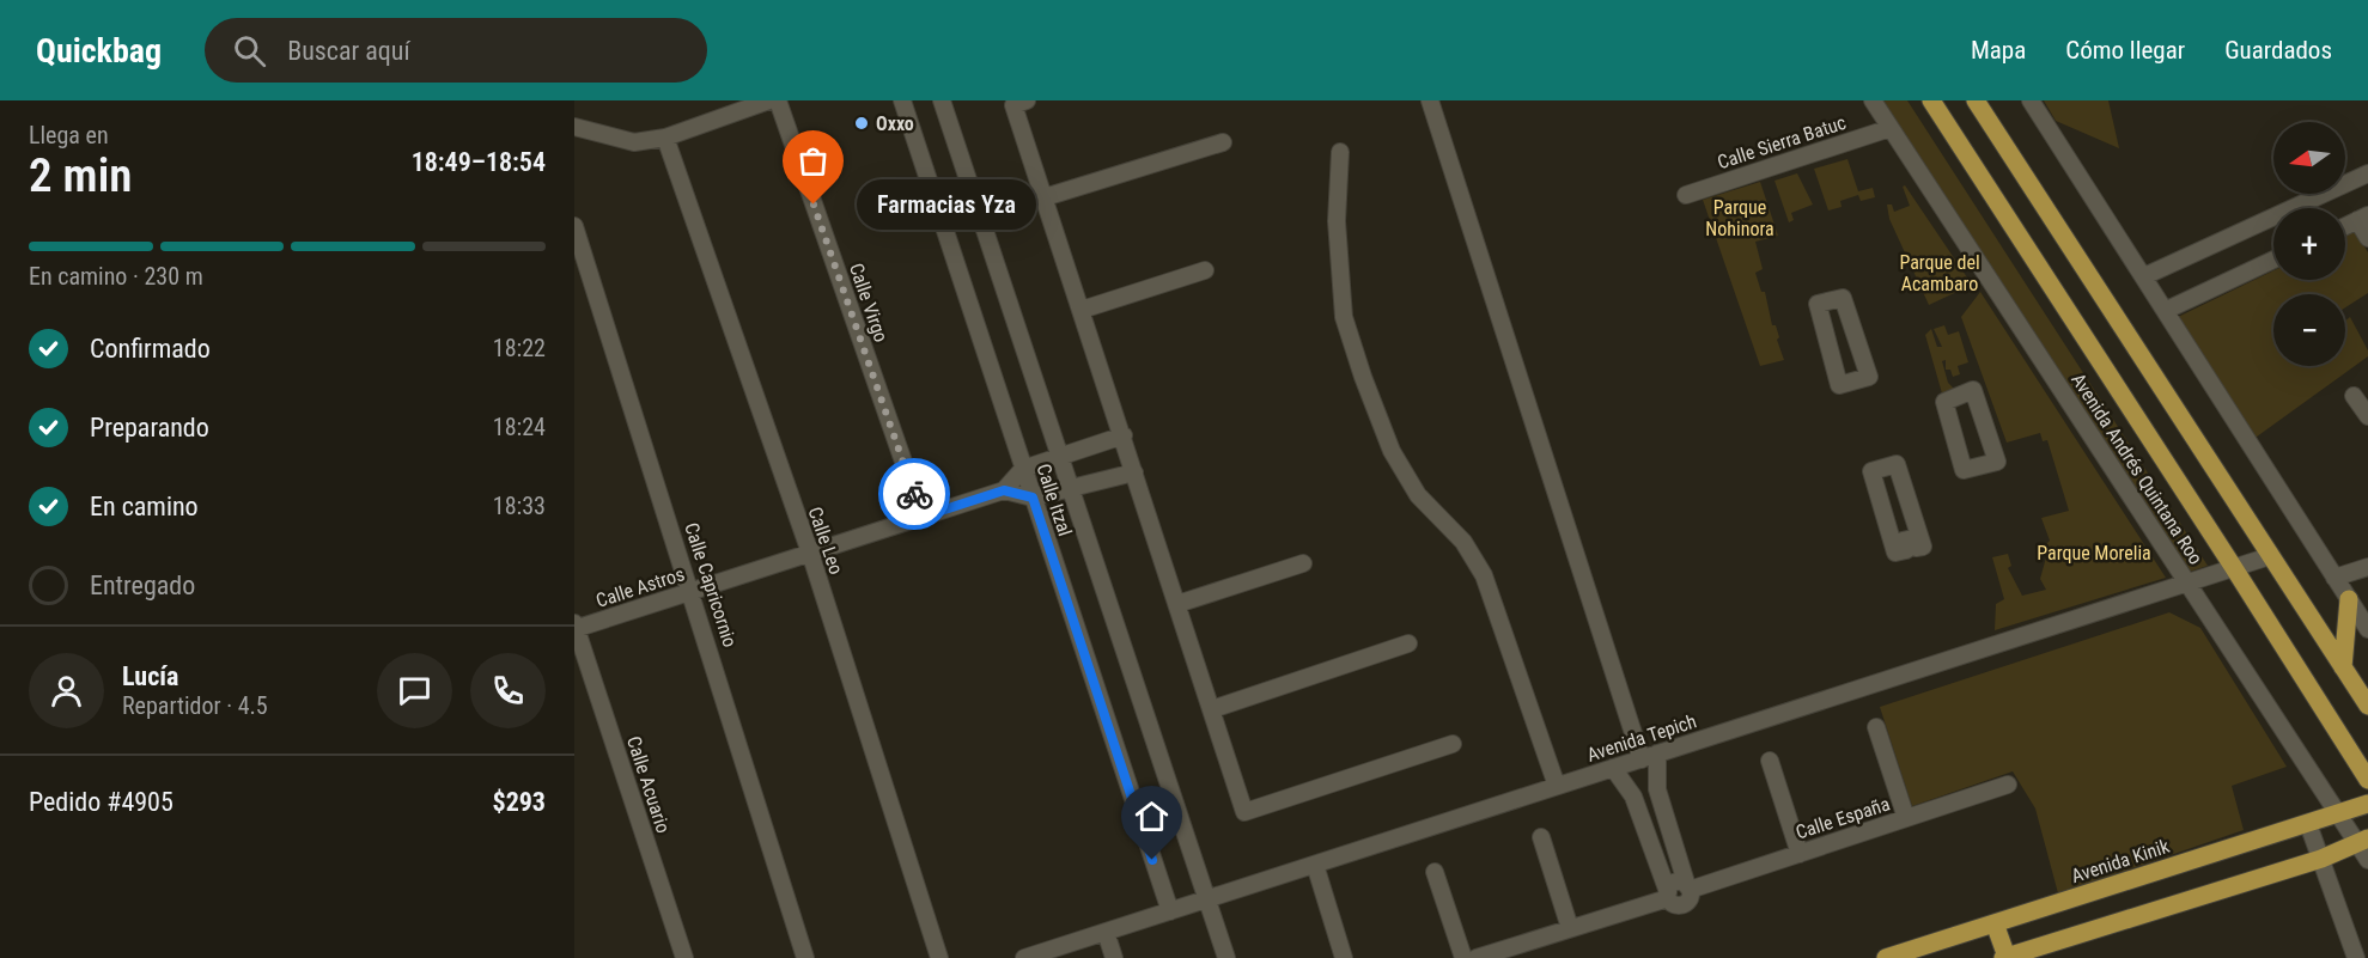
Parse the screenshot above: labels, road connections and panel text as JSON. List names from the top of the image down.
{
  "streets": {
    "main road": ["Avenida Andrés Quintana Roo", "Avenida Kinik"],
    "street": [
      "Calle Sierra Batuc",
      "Calle Virgo",
      "Calle Itzal",
      "Calle Leo",
      "Calle Capricornio",
      "Calle Astros",
      "Avenida Tepich",
      "Calle Acuario",
      "Calle España"
    ]
  },
  "crossings": [
    ["Calle Sierra Batuc", "Avenida Andrés Quintana Roo"],
    ["Calle Virgo", "Calle Astros"],
    ["Avenida Andrés Quintana Roo", "Avenida Tepich"],
    ["Avenida Andrés Quintana Roo", "Avenida Kinik"],
    ["Calle Itzal", "Avenida Tepich"],
    ["Calle Leo", "Calle Astros"],
    ["Calle Capricornio", "Calle Astros"],
    ["Calle Astros", "Calle Acuario"]
  ],
  "parks": ["Parque Nohinora", "Parque del Acambaro", "Parque Morelia"],
  "places": ["Oxxo", "Farmacias Yza"],
  "north": "left",
  "page": {
    "header": "Quickbag",
    "search": "Buscar aquí",
    "nav": ["Mapa", "Cómo llegar", "Guardados"],
    "heading": ["2 min", "Llega en", "18:49–18:54"],
    "panel": [
      "Lucía",
      "Repartidor · 4.5",
      "Pedido #4905",
      "$293"
    ],
    "map_buttons": ["+", "−"],
    "bubble": "Farmacias Yza",
    "bar": "En camino · 230 m",
    "list": [
      ["Confirmado", "18:22"],
      ["Preparando", "18:24"],
      ["En camino", "18:33"],
      "Entregado"
    ]
  }
}
